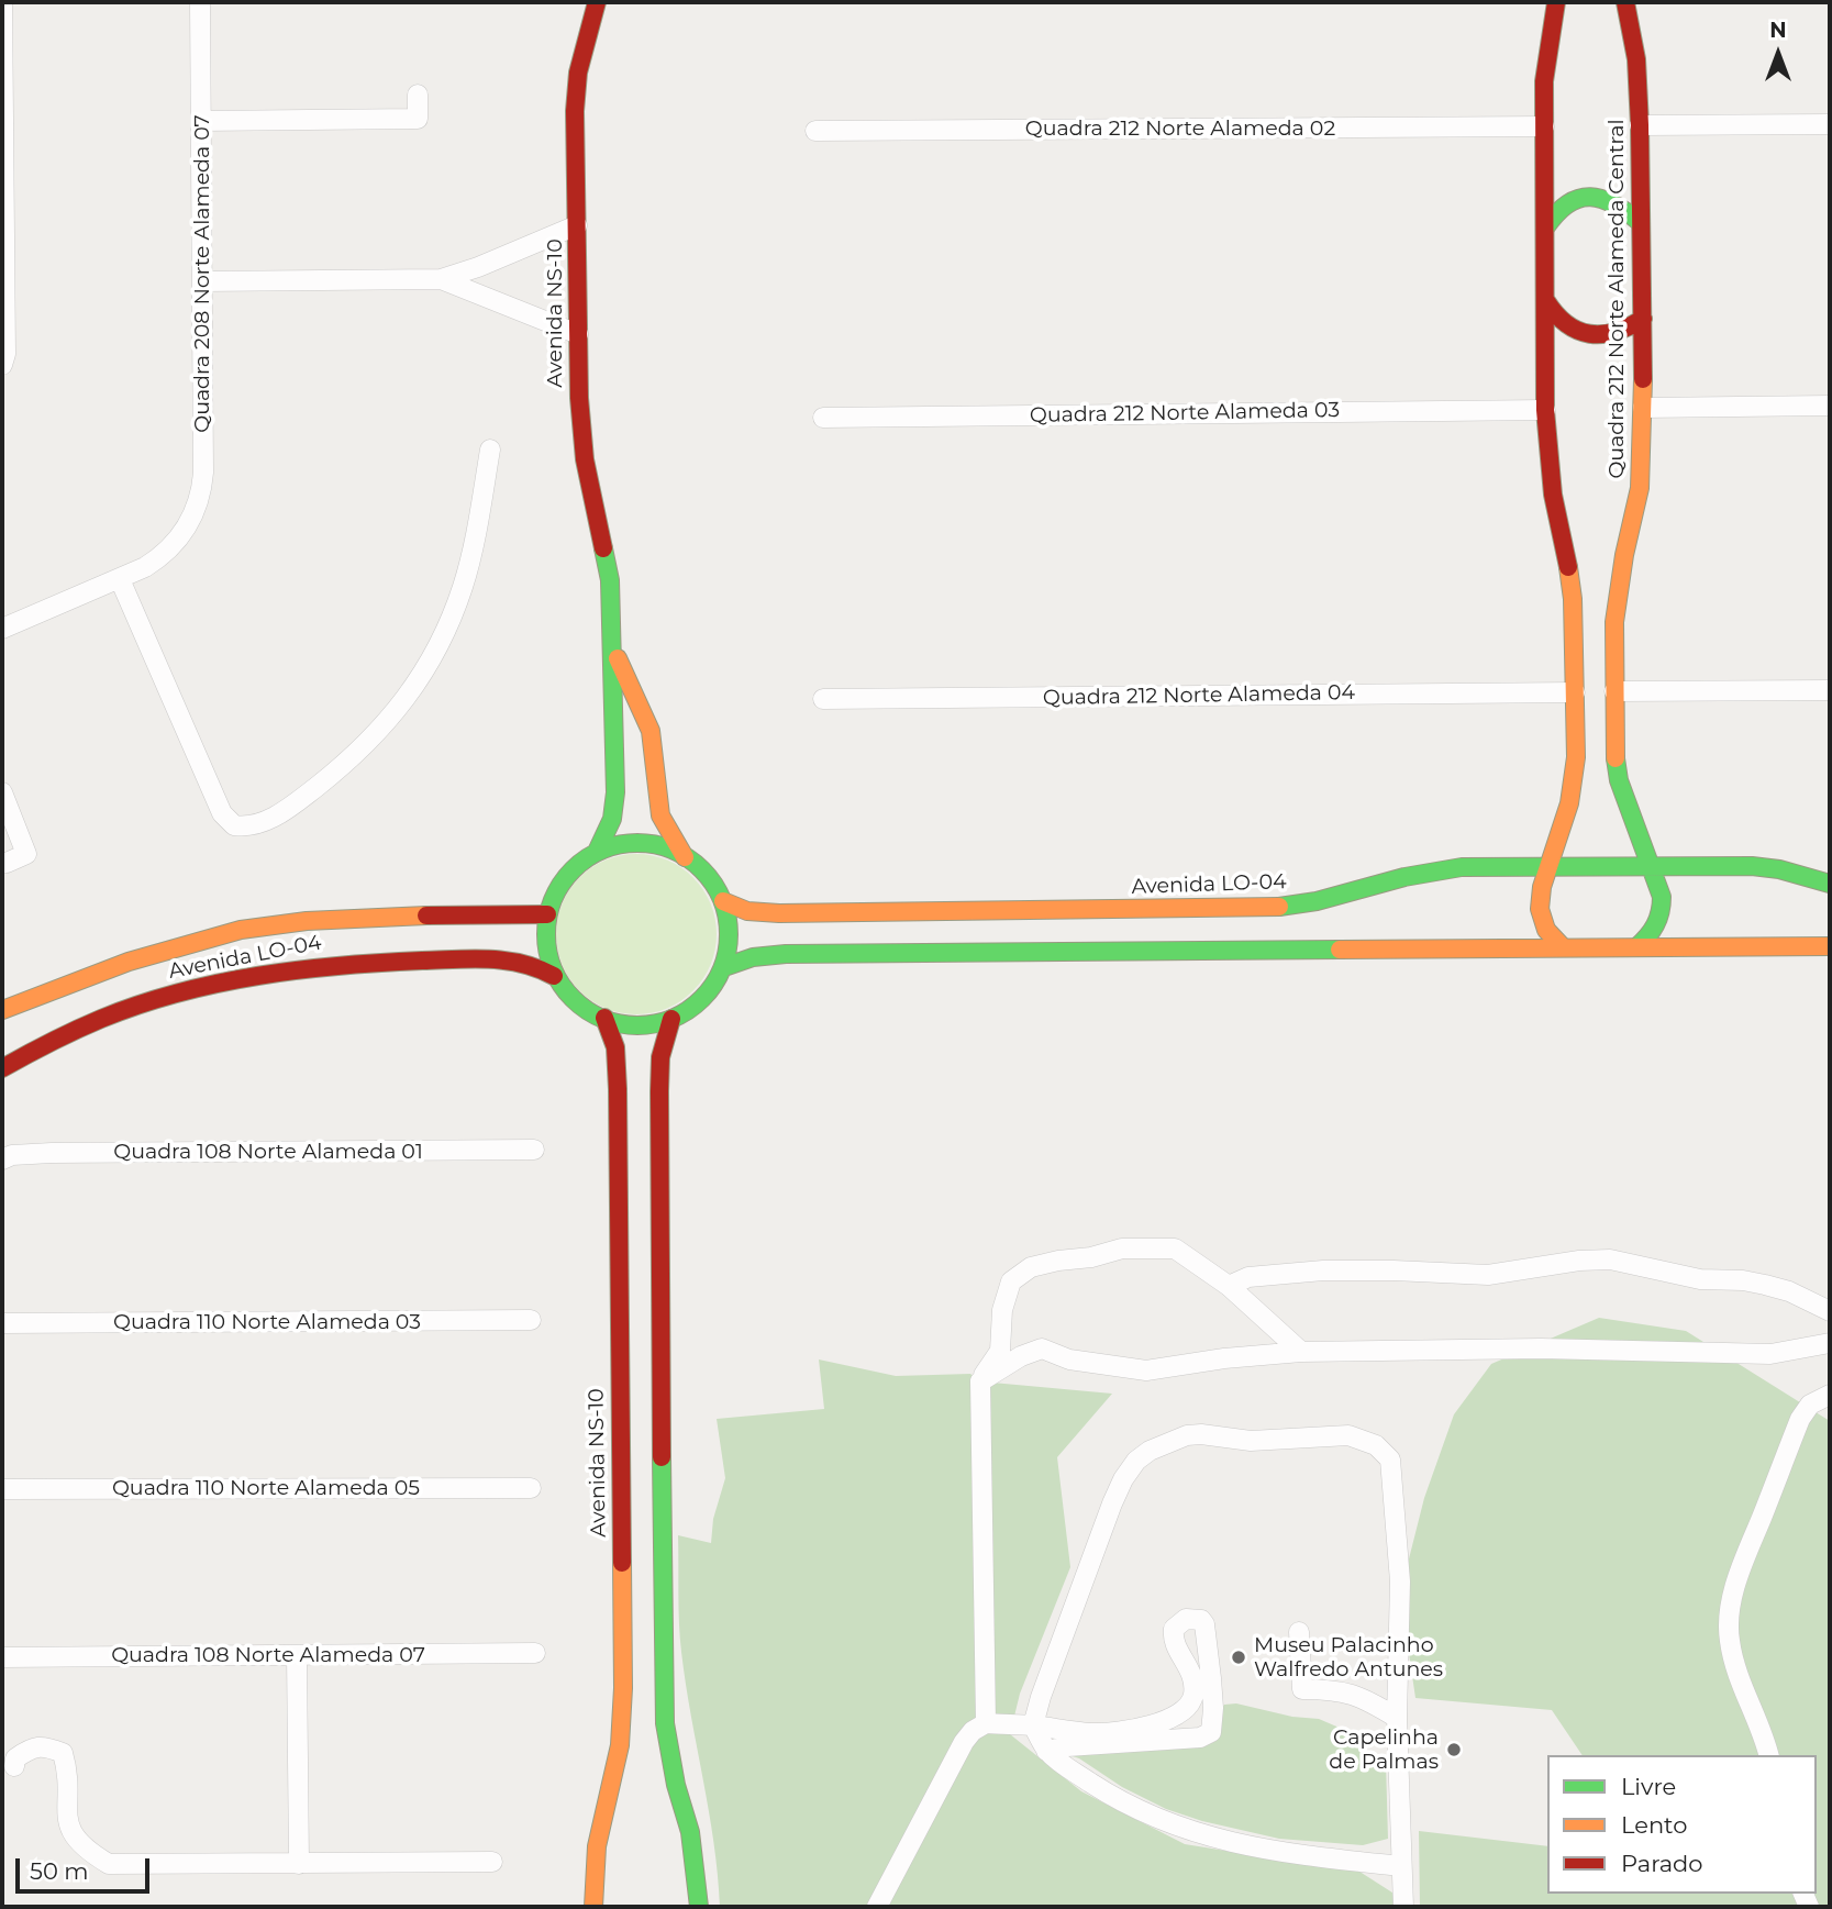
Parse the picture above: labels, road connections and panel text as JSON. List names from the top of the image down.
{
  "streets": {
    "street": [
      "Quadra 212 Norte Alameda 02",
      "Quadra 208 Norte Alameda 07",
      "Quadra 212 Norte Alameda Central",
      "Avenida NS-10",
      "Quadra 212 Norte Alameda 03",
      "Quadra 212 Norte Alameda 04",
      "Avenida LO-04",
      "Quadra 108 Norte Alameda 01",
      "Quadra 110 Norte Alameda 03",
      "Quadra 110 Norte Alameda 05",
      "Quadra 108 Norte Alameda 07"
    ]
  },
  "crossings": [
    ["Quadra 212 Norte Alameda Central", "Avenida LO-04"],
    ["Avenida NS-10", "Avenida LO-04"]
  ],
  "places": ["Museu Palacinho Walfredo Antunes", "Capelinha de Palmas"],
  "legend": ["Livre", "Lento", "Parado"],
  "scale_bar": "50 m",
  "north": "top"
}
